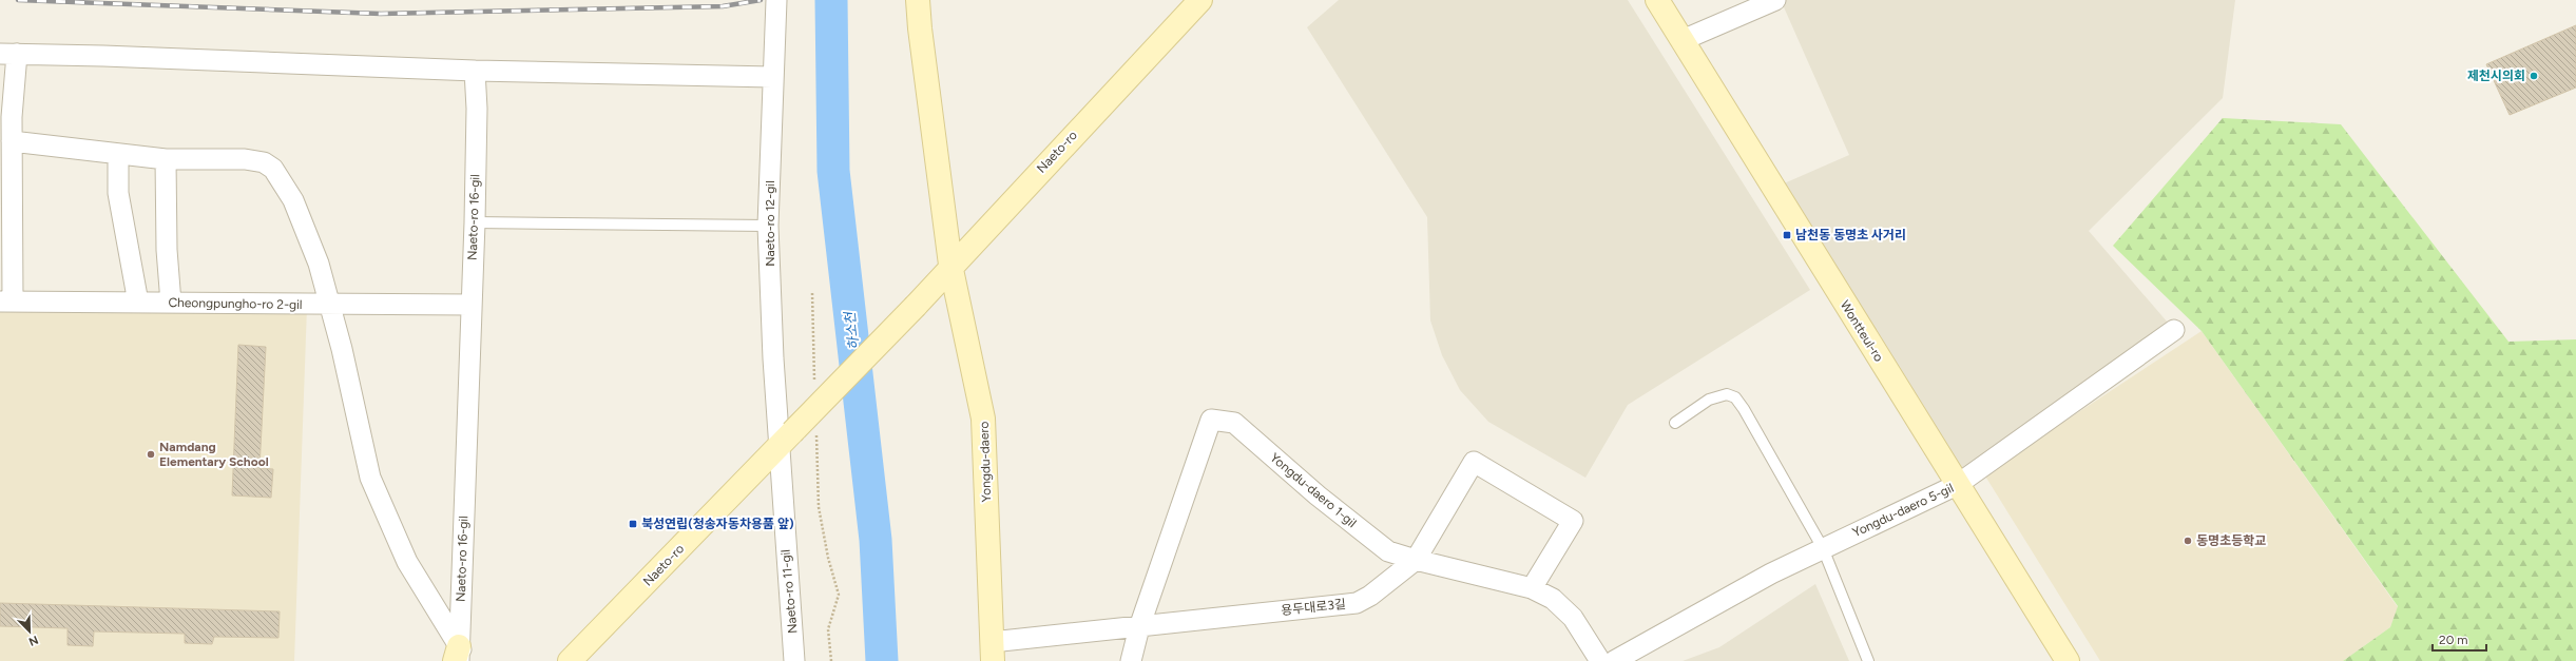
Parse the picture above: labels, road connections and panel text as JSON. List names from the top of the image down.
{
  "streets": {
    "street": [
      "Naeto-ro",
      "Naeto-ro 16-gil",
      "Naeto-ro 12-gil",
      "Cheongpungho-ro 2-gil",
      "Wontteul-ro",
      "Yongdu-daero",
      "Yongdu-daero 1-gil",
      "Yongdu-daero 5-gil",
      "Naeto-ro 11-gil",
      "용두대로3길"
    ]
  },
  "crossings": [
    ["Naeto-ro", "Naeto-ro 12-gil"],
    ["Naeto-ro", "Yongdu-daero"],
    ["Naeto-ro", "Naeto-ro 11-gil"],
    ["Naeto-ro 16-gil", "Cheongpungho-ro 2-gil"],
    ["Naeto-ro 12-gil", "Naeto-ro 11-gil"],
    ["Wontteul-ro", "Yongdu-daero 5-gil"],
    ["Yongdu-daero", "용두대로3길"],
    ["Yongdu-daero 1-gil", "용두대로3길"]
  ],
  "water": ["하소천"],
  "places": {
    "other": ["제천시의회", "Namdang Elementary School", "동명초등학교"],
    "transit": ["남천동 동명초 사거리", "북성연립(청송자동차용품 앞)"]
  },
  "scale_bar": "20 m",
  "north": "bottom right"
}
